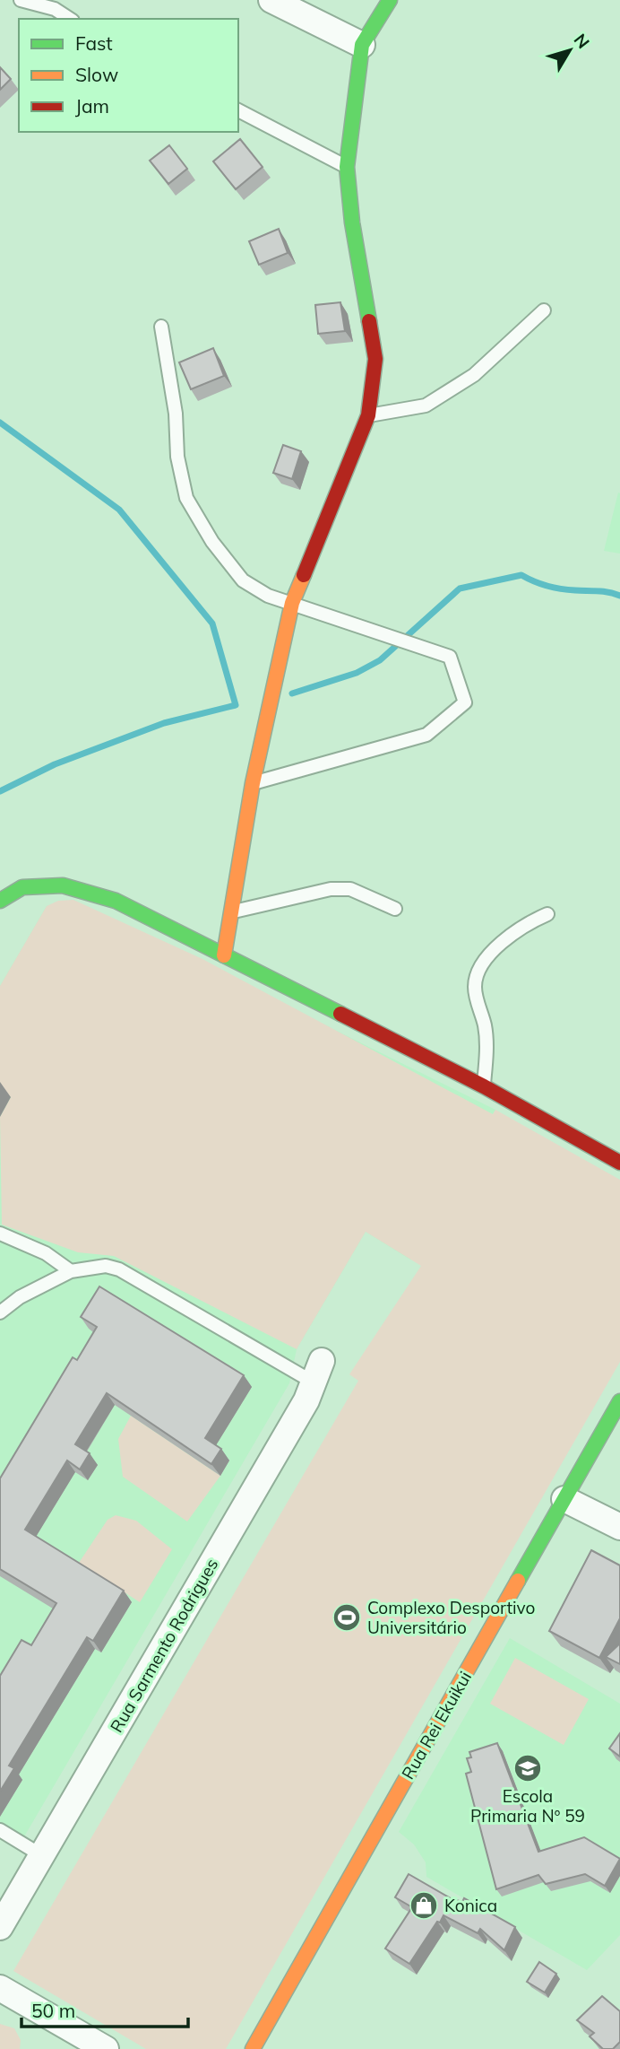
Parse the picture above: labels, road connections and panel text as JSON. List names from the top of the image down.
{
  "streets": {
    "street": ["Rua Sarmento Rodrigues", "Rua Rei Ekuikui"]
  },
  "places": {
    "sports": ["Complexo Desportivo Universitário"],
    "school or university": ["Escola Primaria Nº 59"],
    "shop": ["Konica"]
  },
  "legend": ["Fast", "Slow", "Jam"],
  "scale_bar": "50 m",
  "north": "top right"
}
